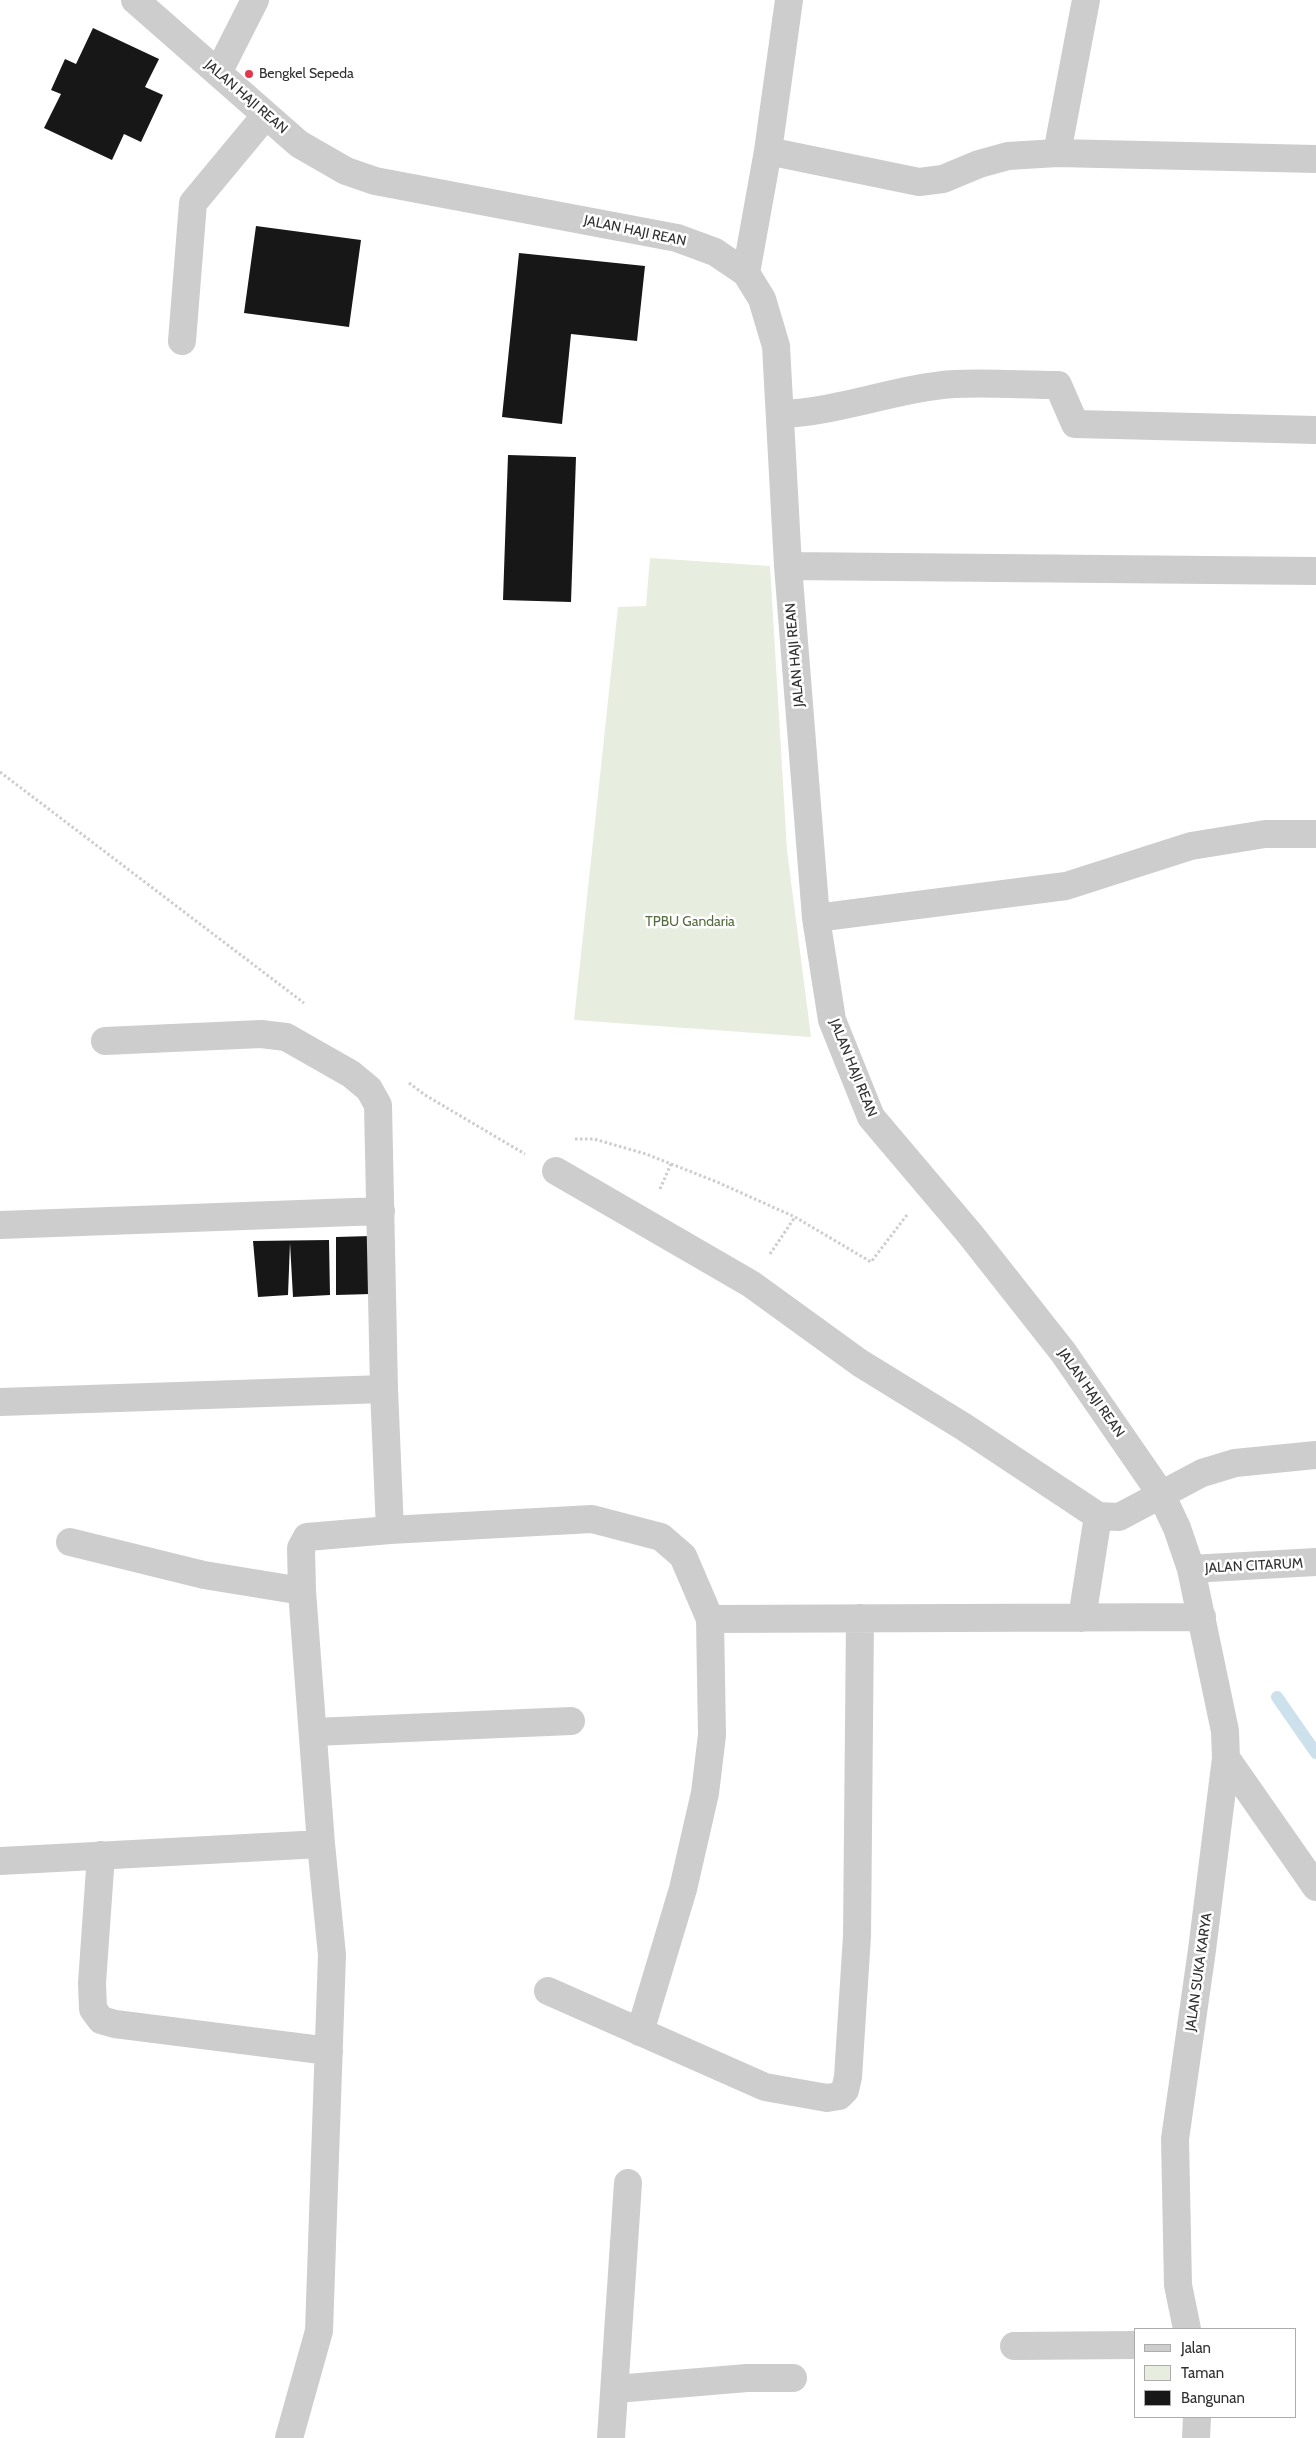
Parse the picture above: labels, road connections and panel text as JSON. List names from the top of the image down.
{
  "streets": {
    "street": ["JALAN HAJI REAN", "JALAN CITARUM", "JALAN SUKA KARYA"]
  },
  "crossings": [
    ["JALAN HAJI REAN", "JALAN CITARUM"],
    ["JALAN HAJI REAN", "JALAN SUKA KARYA"]
  ],
  "parks": ["TPBU Gandaria"],
  "places": ["Bengkel Sepeda"],
  "legend": ["Jalan", "Taman", "Bangunan"]
}
